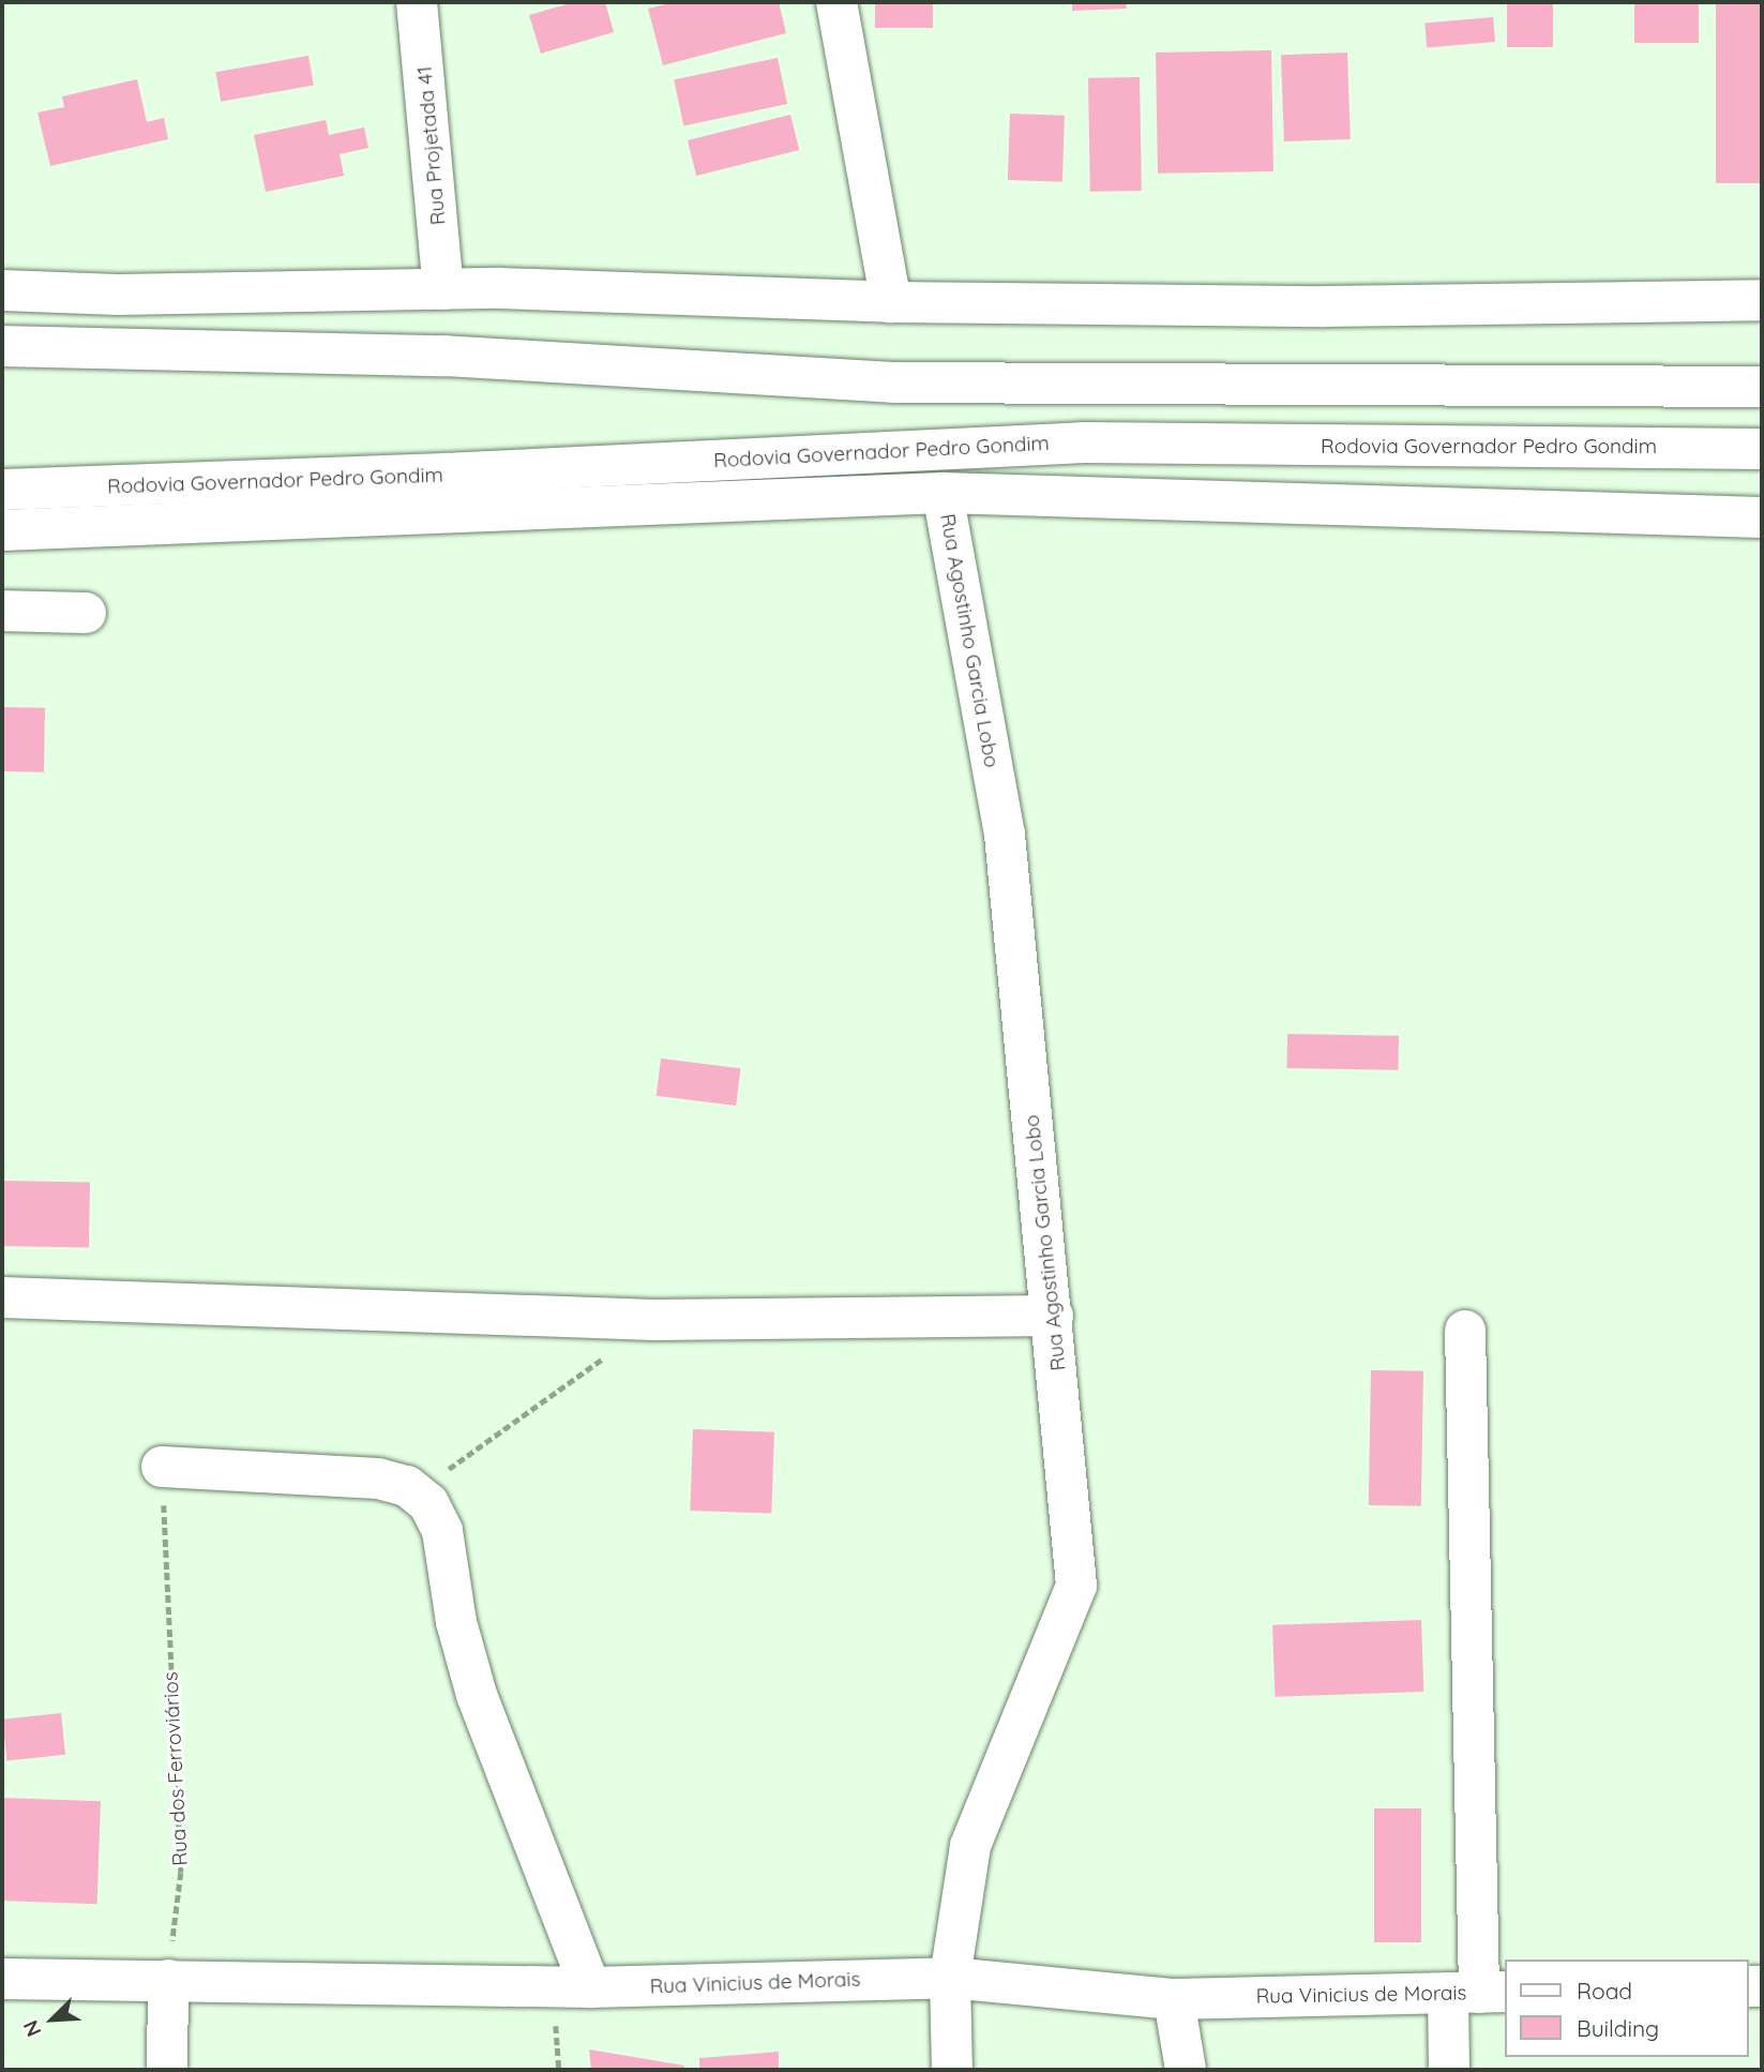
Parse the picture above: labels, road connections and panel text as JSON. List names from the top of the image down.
{
  "streets": {
    "main road": [
      "Rua Projetada 41",
      "Rodovia Governador Pedro Gondim",
      "Rua Agostinho Garcia Lobo",
      "Rua Vinicius de Morais"
    ],
    "path": ["Rua dos Ferroviários"]
  },
  "crossings": [
    ["Rua Agostinho Garcia Lobo", "Rua Vinicius de Morais"],
    ["Rua dos Ferroviários", "Rua Vinicius de Morais"]
  ],
  "legend": ["Road", "Building"],
  "north": "bottom left"
}
